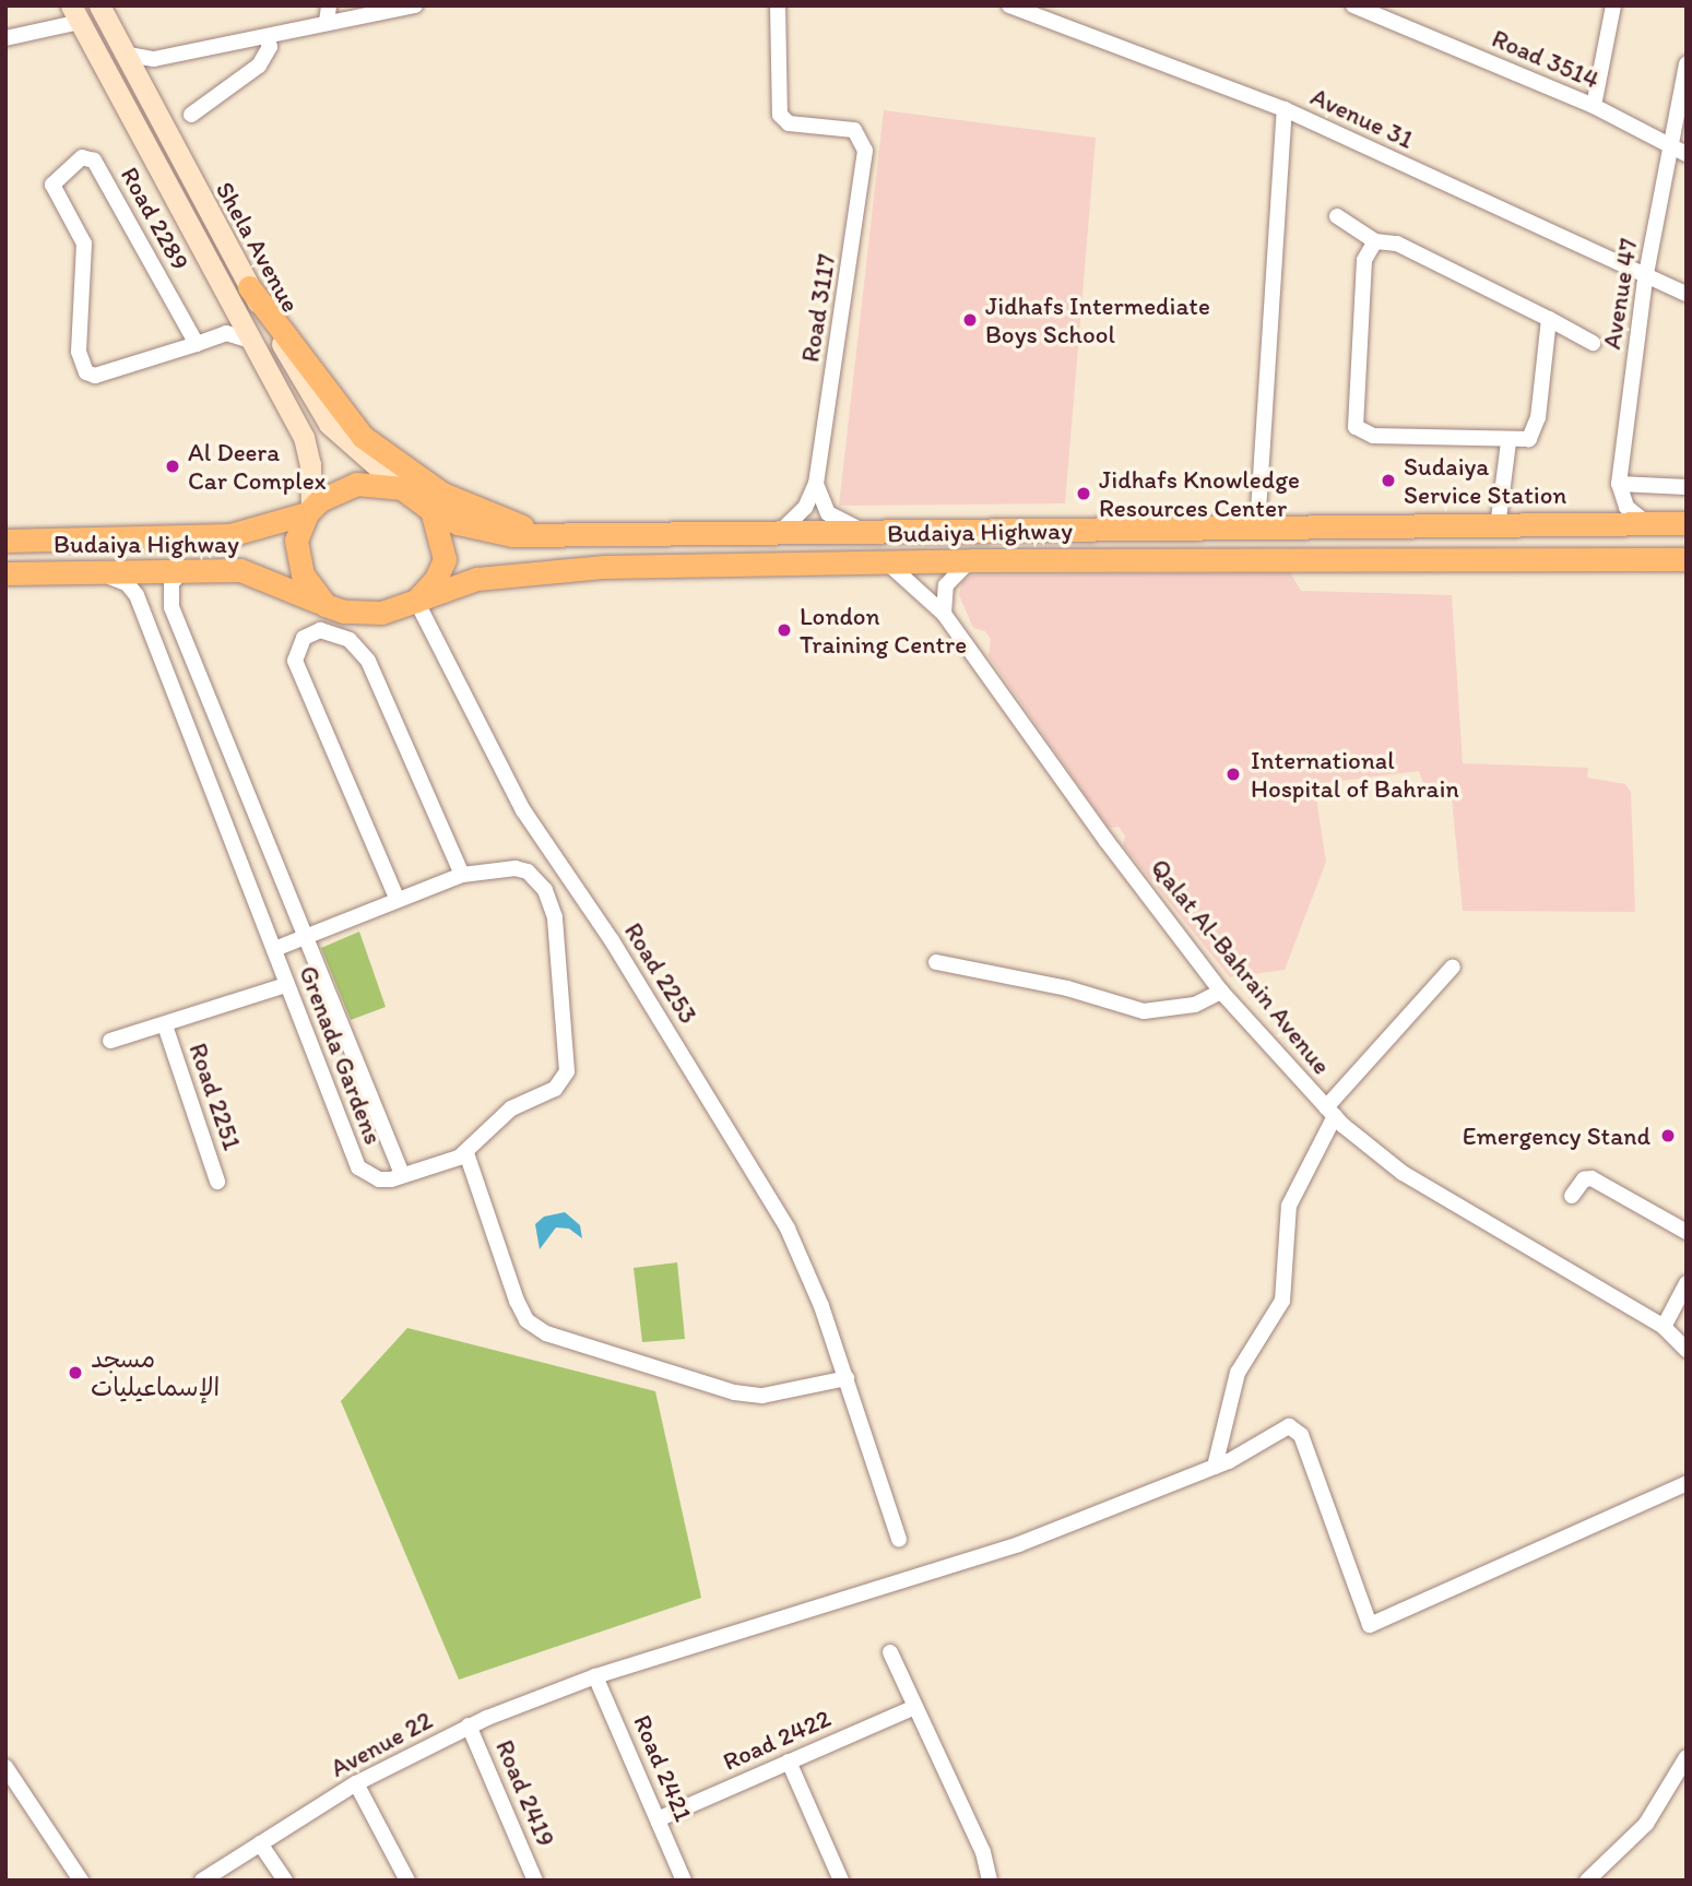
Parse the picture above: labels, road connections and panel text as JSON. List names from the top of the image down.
{
  "streets": {
    "main road": ["Shela Avenue", "Budaiya Highway"],
    "street": [
      "Road 3514",
      "Avenue 31",
      "Road 2289",
      "Avenue 47",
      "Road 3117",
      "Qalat Al-Bahrain Avenue",
      "Road 2253",
      "Grenada Gardens",
      "Road 2251",
      "Road 2422",
      "Avenue 22",
      "Road 2421",
      "Road 2419"
    ]
  },
  "crossings": [
    ["Road 3514", "Avenue 47"],
    ["Avenue 31", "Avenue 47"],
    ["Shela Avenue", "Budaiya Highway"],
    ["Shela Avenue", "Road 2253"],
    ["Budaiya Highway", "Qalat Al-Bahrain Avenue"],
    ["Budaiya Highway", "Road 2253"],
    ["Budaiya Highway", "Grenada Gardens"],
    ["Grenada Gardens", "Road 2251"],
    ["Road 2422", "Road 2421"],
    ["Avenue 22", "Road 2421"],
    ["Avenue 22", "Road 2419"]
  ],
  "places": [
    "Jidhafs Intermediate Boys School",
    "Al Deera Car Complex",
    "Sudaiya Service Station",
    "Jidhafs Knowledge Resources Center",
    "London Training Centre",
    "International Hospital of Bahrain",
    "Emergency Stand",
    "مسجد الإسماعيليات"
  ]
}
